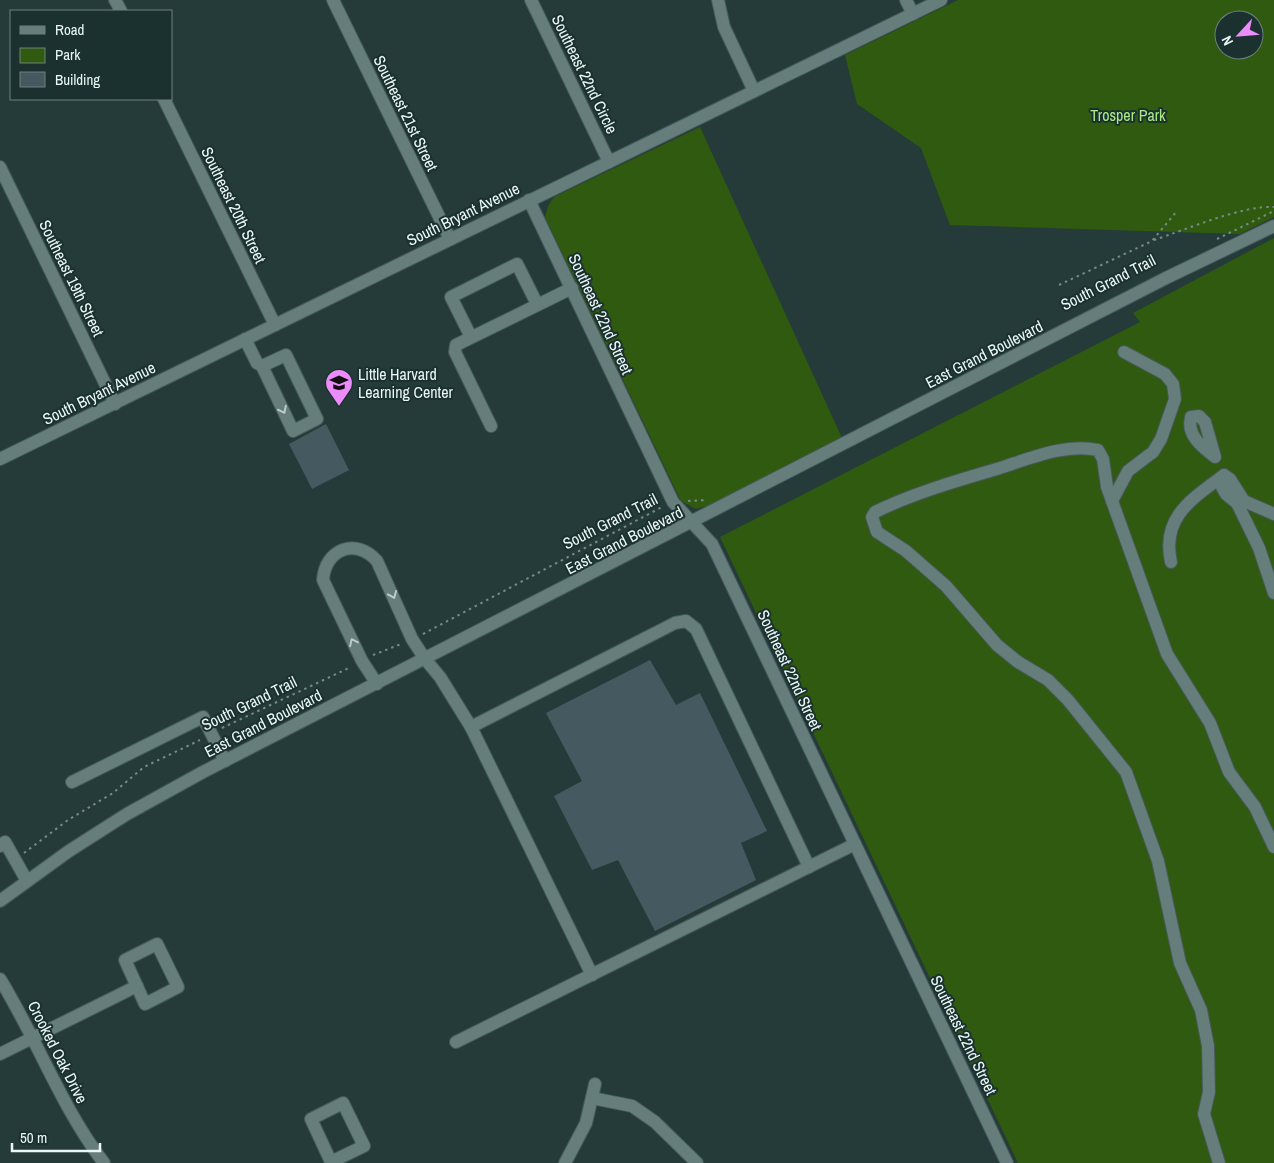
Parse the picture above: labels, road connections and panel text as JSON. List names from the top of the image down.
{
  "streets": {
    "street": [
      "Southeast 22nd Circle",
      "Southeast 21st Street",
      "Southeast 20th Street",
      "South Bryant Avenue",
      "Southeast 19th Street",
      "Southeast 22nd Street",
      "East Grand Boulevard",
      "Crooked Oak Drive"
    ],
    "path": ["South Grand Trail"]
  },
  "crossings": [
    ["Southeast 22nd Circle", "South Bryant Avenue"],
    ["Southeast 21st Street", "South Bryant Avenue"],
    ["Southeast 20th Street", "South Bryant Avenue"],
    ["South Bryant Avenue", "Southeast 19th Street"],
    ["South Bryant Avenue", "Southeast 22nd Street"],
    ["South Grand Trail", "Southeast 22nd Street"],
    ["Southeast 22nd Street", "East Grand Boulevard"]
  ],
  "parks": ["Trosper Park"],
  "places": {
    "school or university": ["Little Harvard Learning Center"]
  },
  "legend": ["Road", "Park", "Building"],
  "scale_bar": "50 m",
  "north": "bottom left"
}
